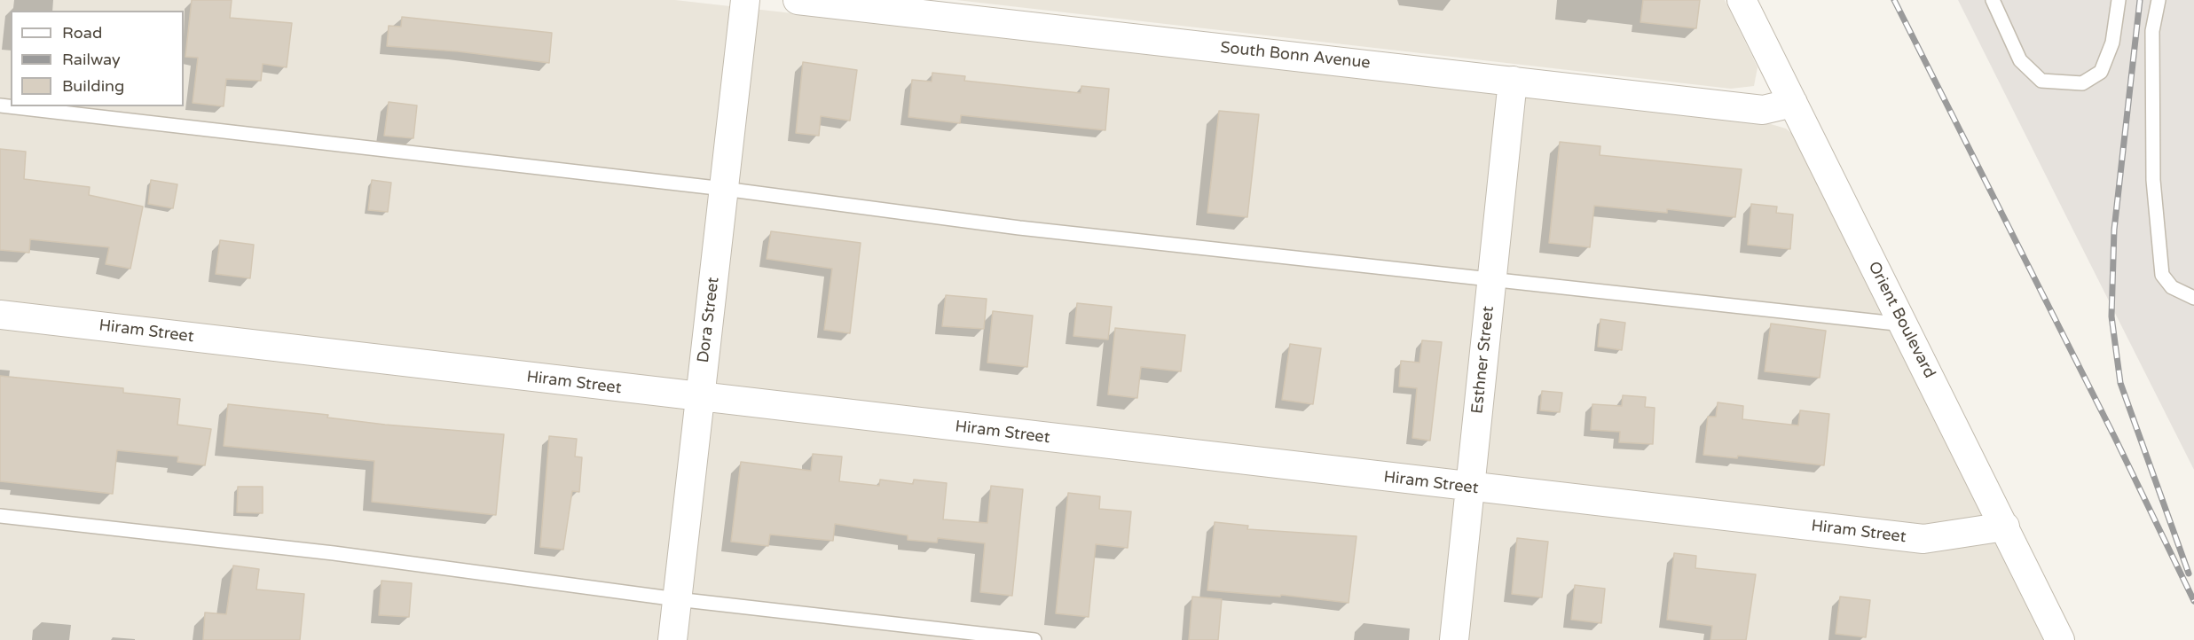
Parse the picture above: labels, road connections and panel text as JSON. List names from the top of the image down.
{
  "streets": {
    "street": [
      "South Bonn Avenue",
      "Dora Street",
      "Orient Boulevard",
      "Hiram Street",
      "Esthner Street"
    ]
  },
  "crossings": [
    ["South Bonn Avenue", "Orient Boulevard"],
    ["South Bonn Avenue", "Esthner Street"],
    ["Dora Street", "Hiram Street"],
    ["Orient Boulevard", "Hiram Street"],
    ["Hiram Street", "Esthner Street"]
  ],
  "legend": ["Road", "Railway", "Building"]
}
